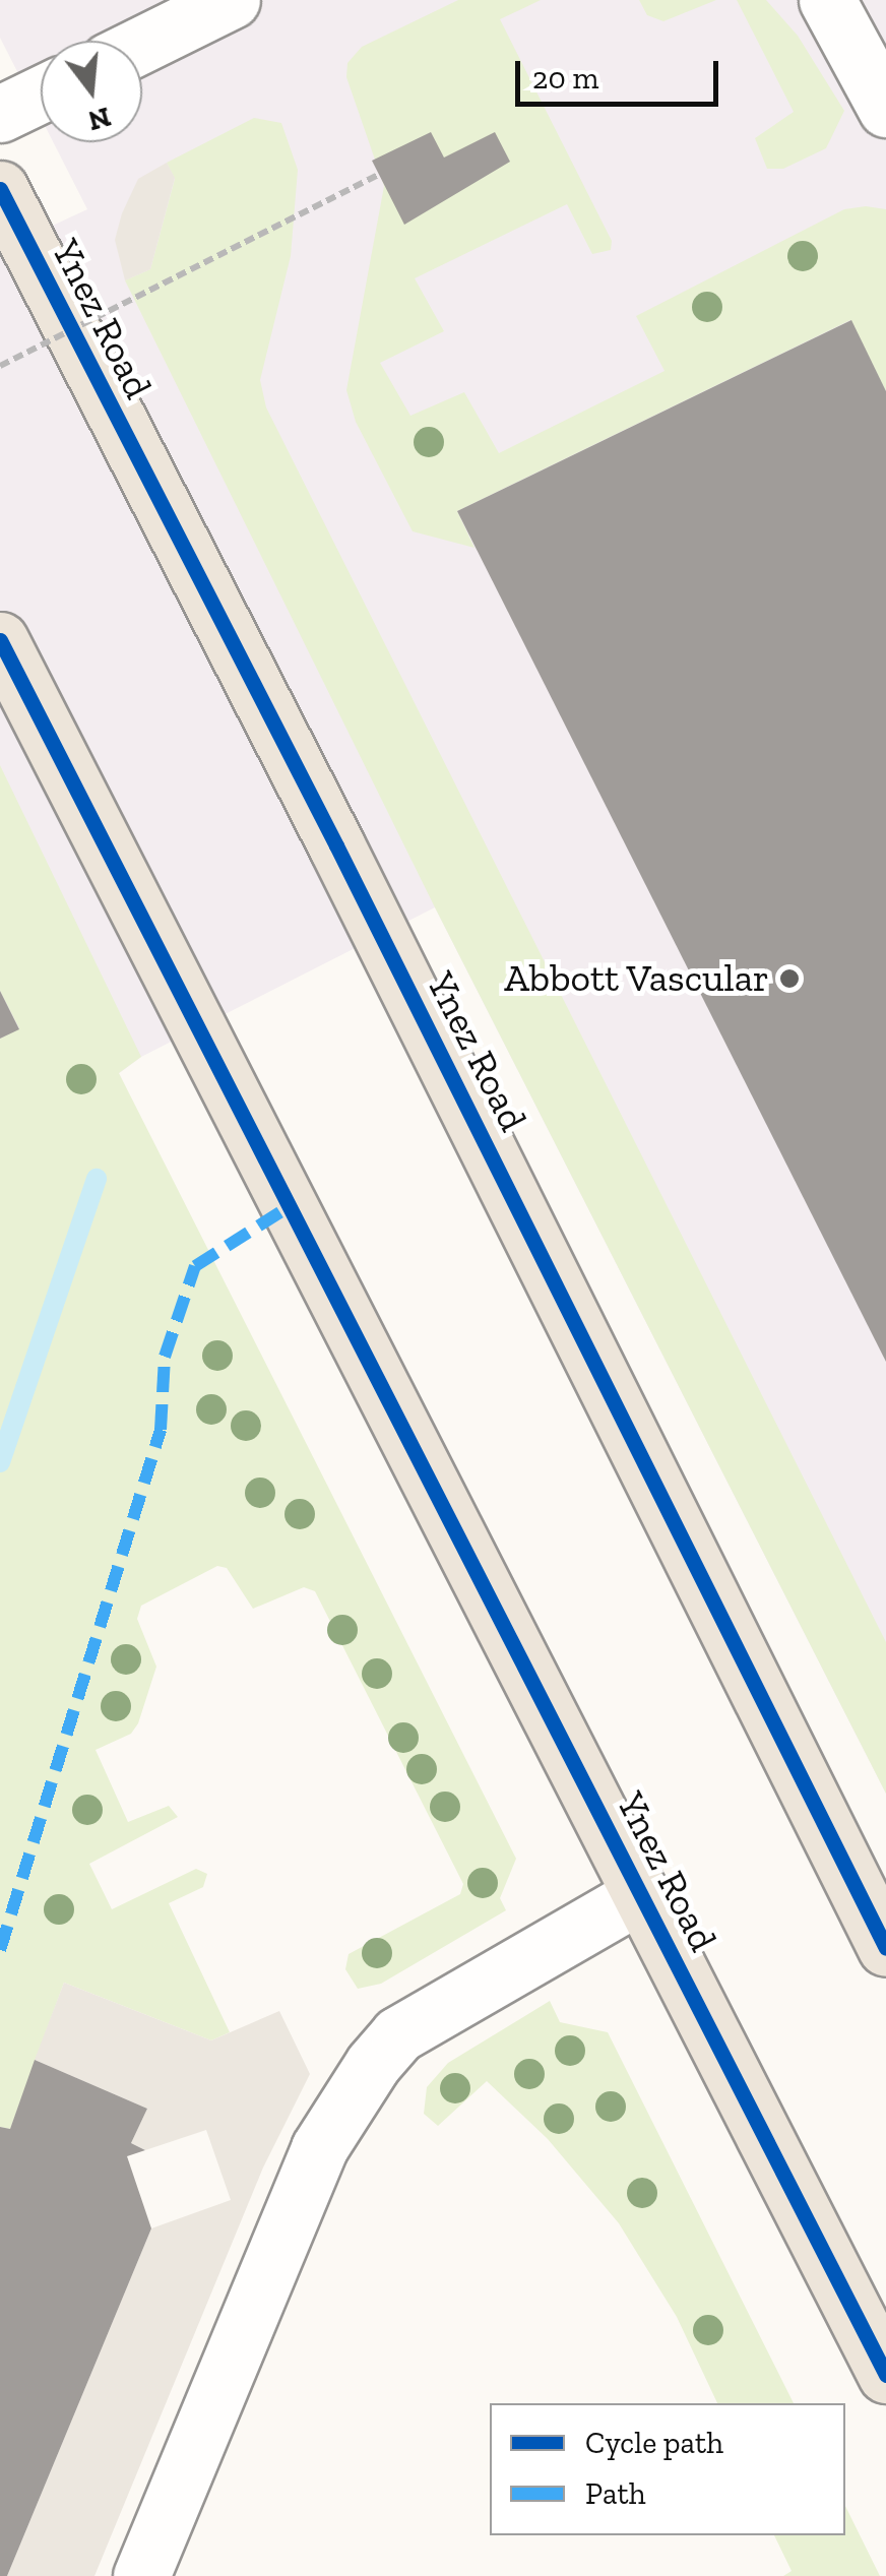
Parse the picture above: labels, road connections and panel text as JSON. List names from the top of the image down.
{
  "streets": {
    "main road": ["Ynez Road"]
  },
  "places": ["Abbott Vascular"],
  "legend": ["Cycle path", "Path"],
  "scale_bar": "20 m",
  "north": "bottom"
}
